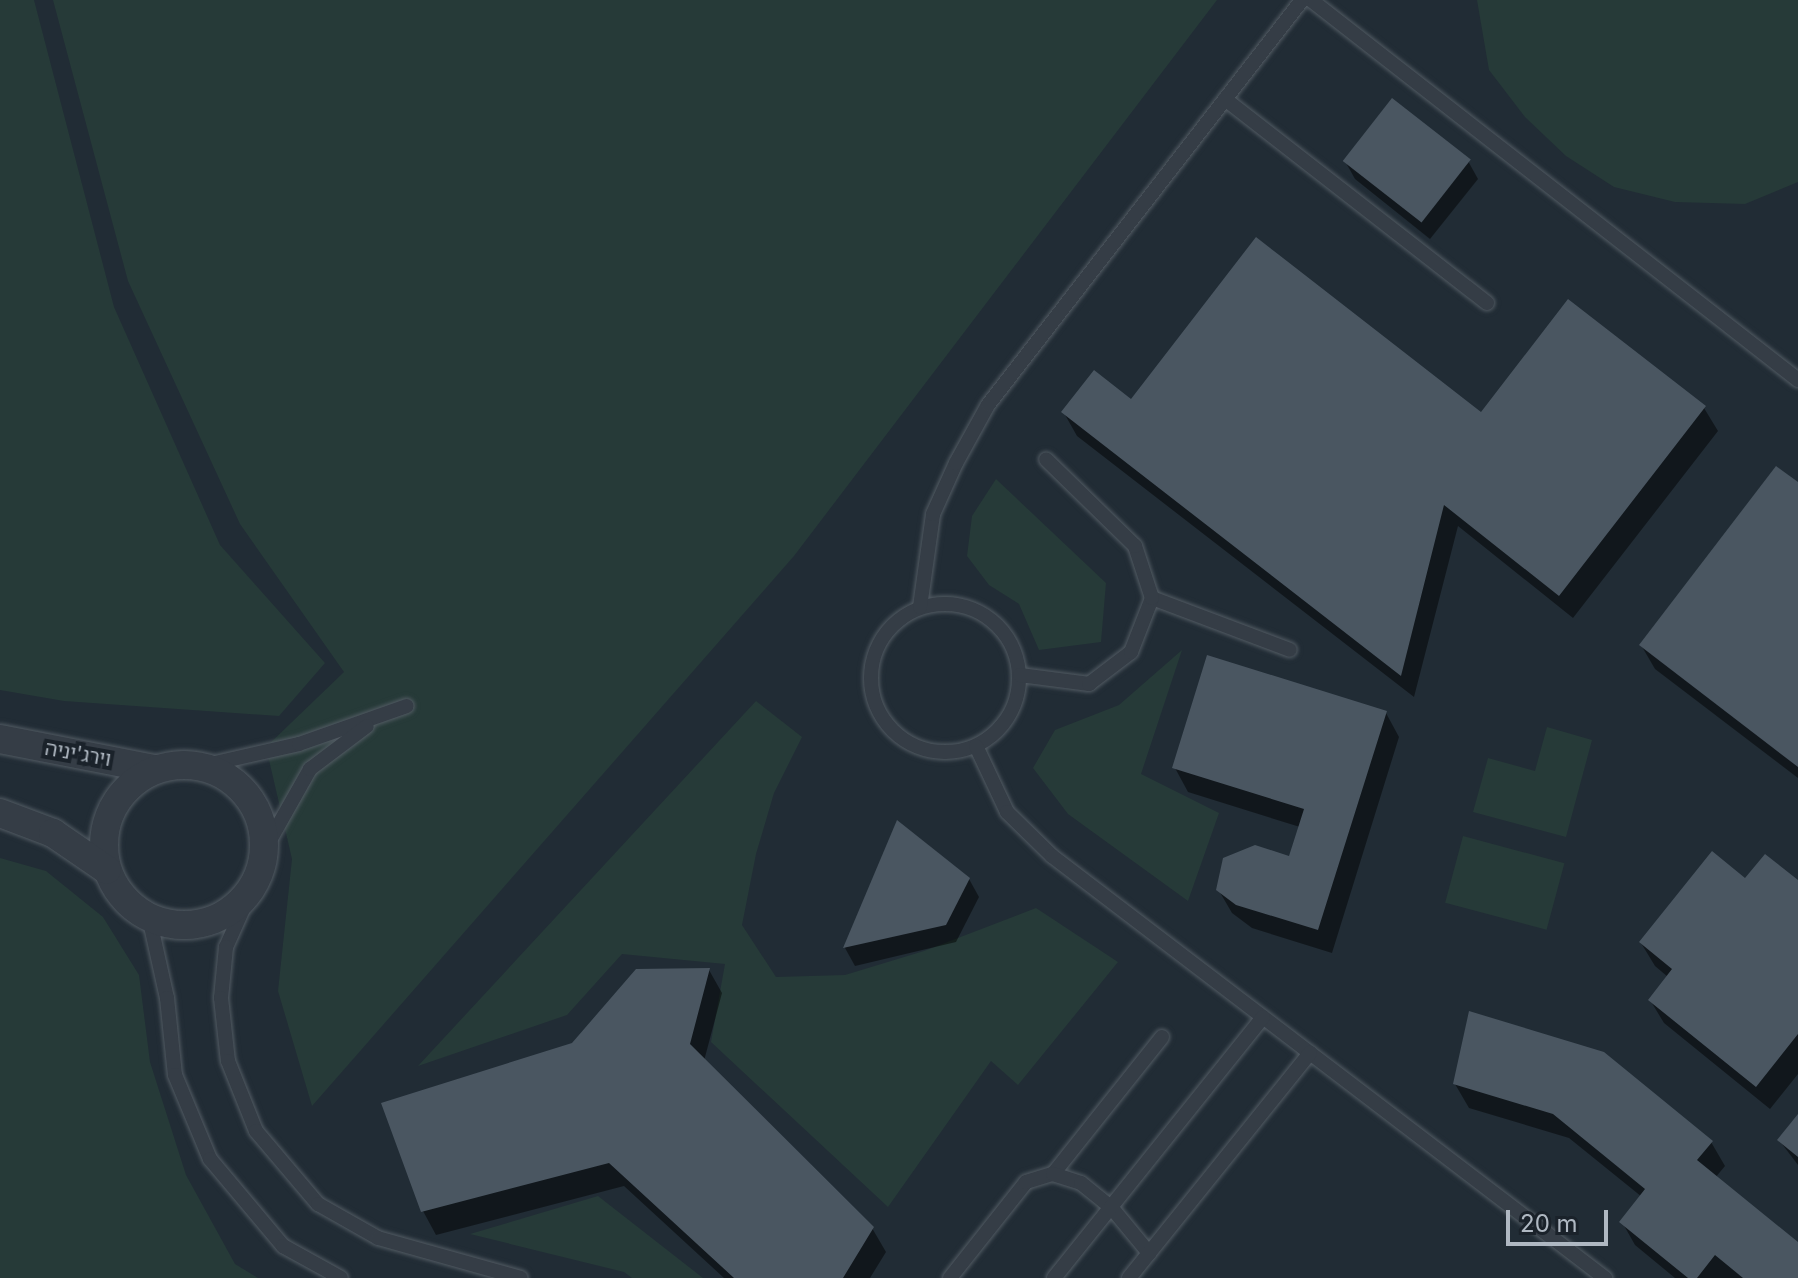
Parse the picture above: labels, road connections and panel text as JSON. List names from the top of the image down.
{
  "streets": {
    "street": ["וירג'יניה"]
  },
  "scale_bar": "20 m"
}
